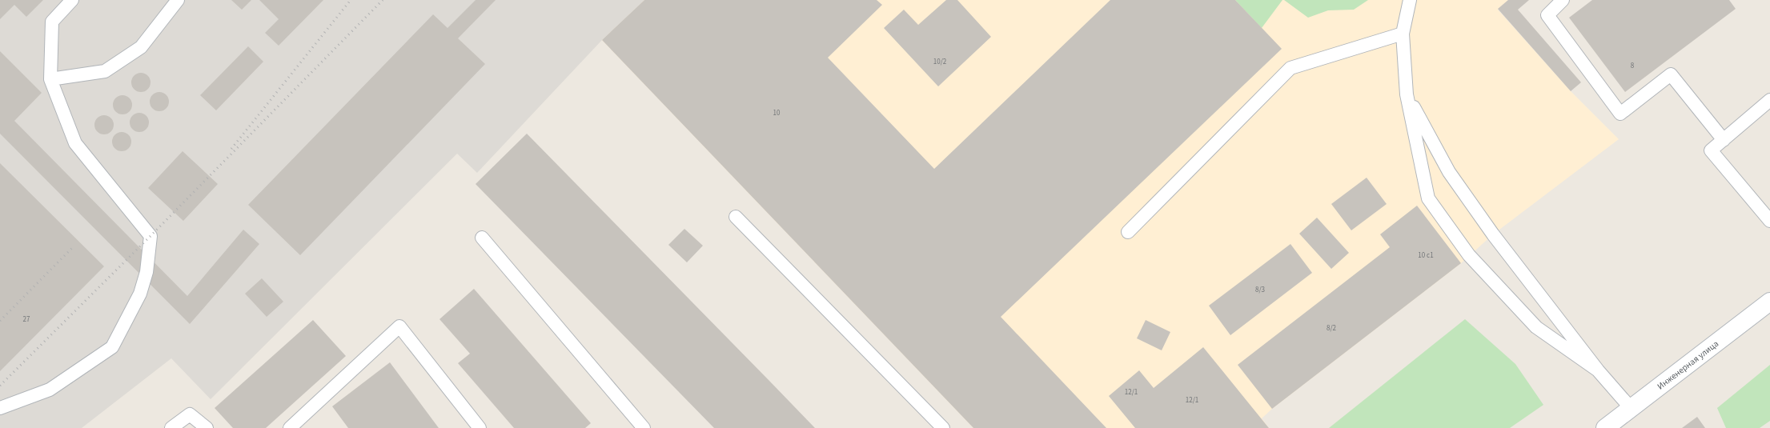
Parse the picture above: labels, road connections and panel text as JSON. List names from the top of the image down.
{
  "streets": {
    "street": ["Инженерная улица"]
  },
  "house_numbers": [
    "10/2",
    "8",
    "10",
    "10 с1",
    "8/3",
    "27",
    "8/2",
    "12/1",
    "12/1"
  ]
}
